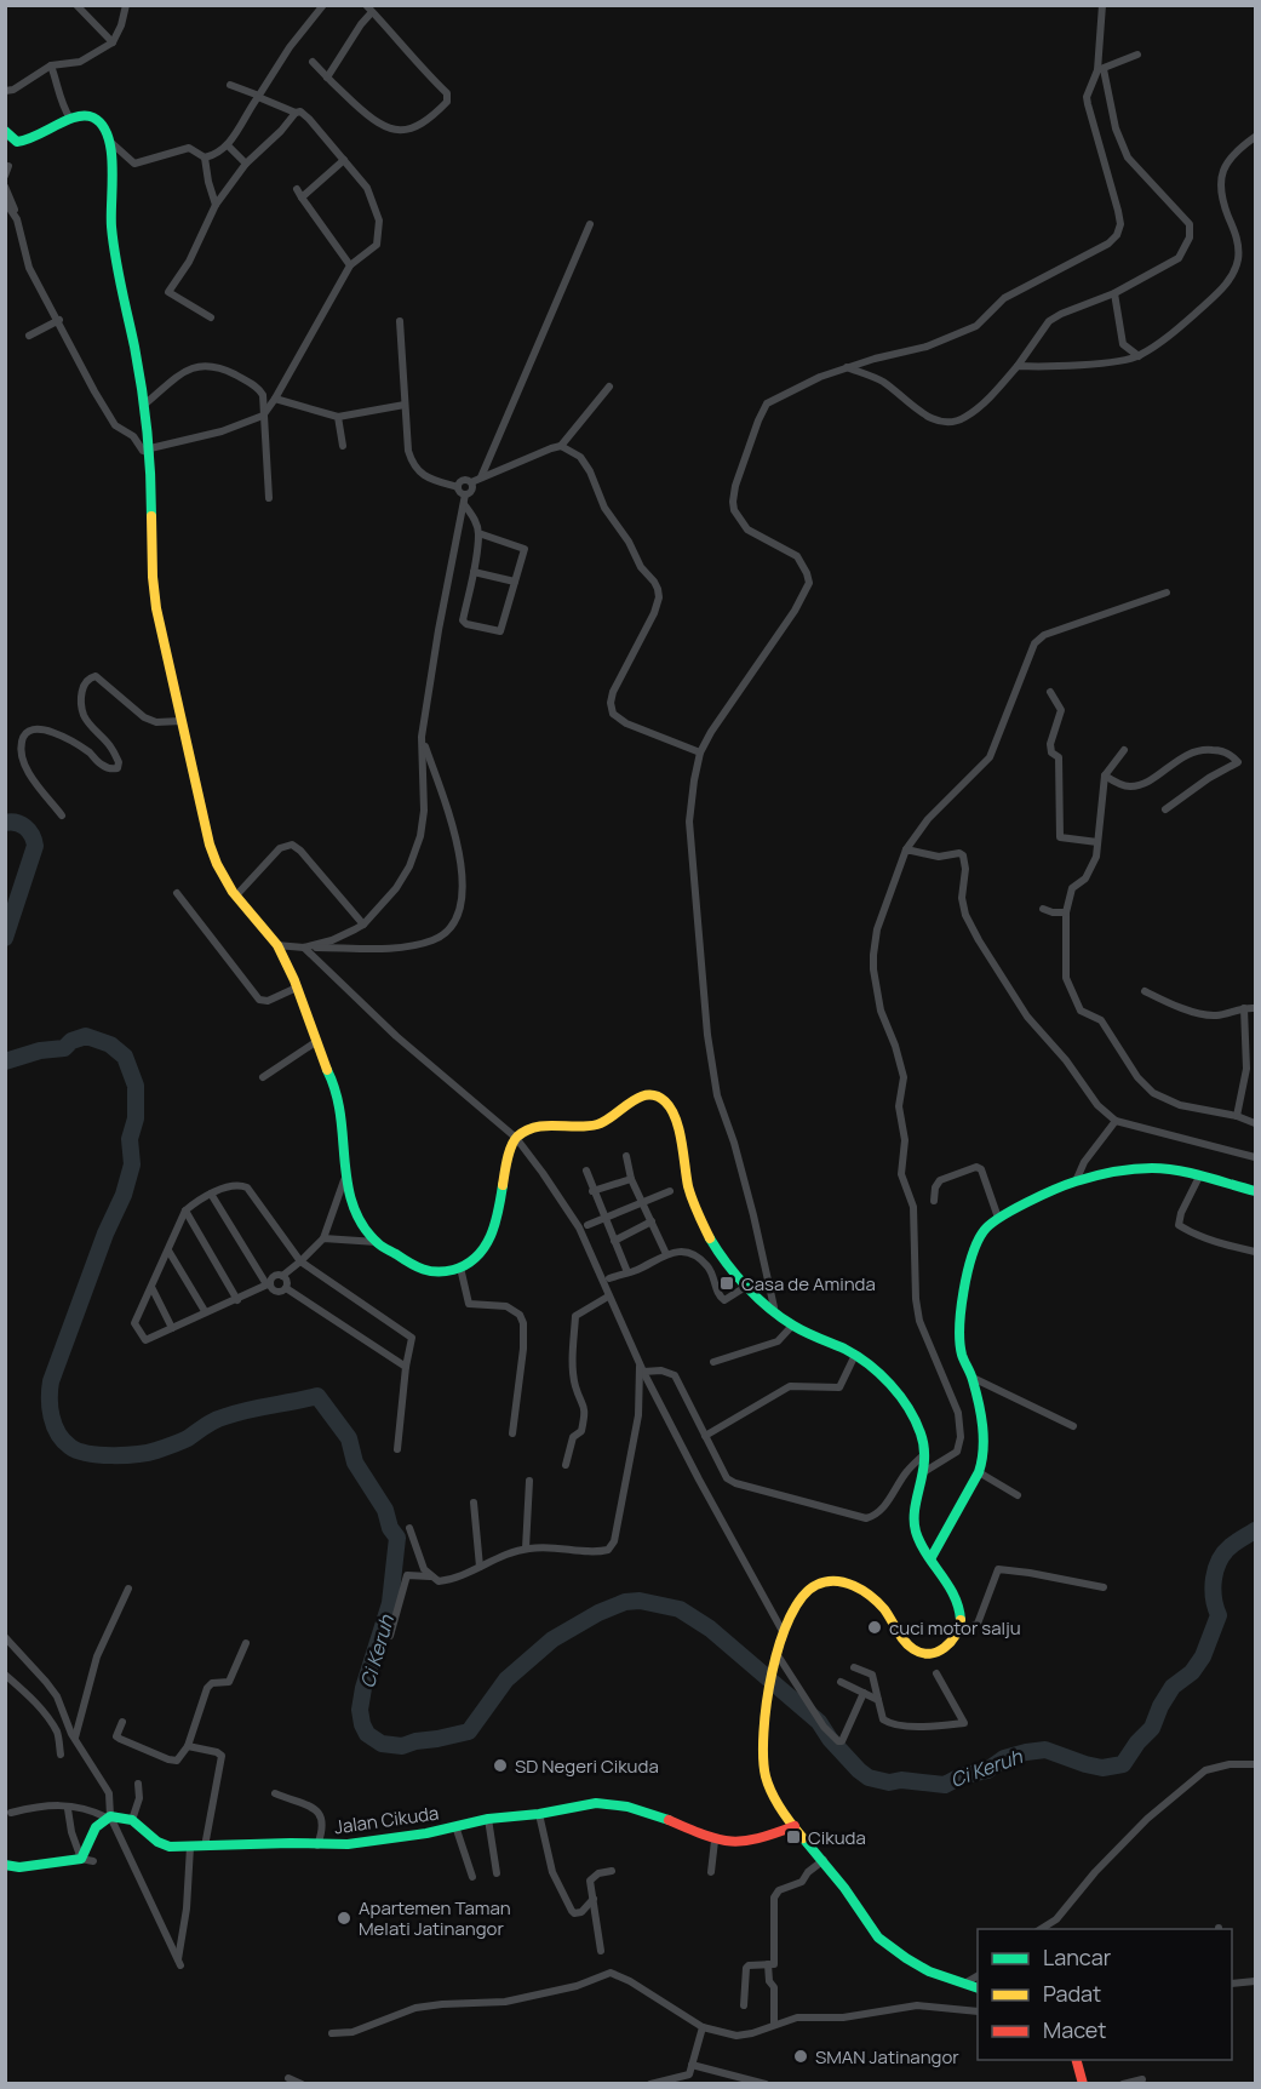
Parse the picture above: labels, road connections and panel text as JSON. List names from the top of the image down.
{
  "streets": {
    "main road": ["Jalan Cikuda"]
  },
  "water": ["Ci Keruh"],
  "places": {
    "transit": ["Casa de Aminda", "Cikuda"],
    "other": [
      "cuci motor salju",
      "SD Negeri Cikuda",
      "Apartemen Taman Melati Jatinangor",
      "SMAN Jatinangor"
    ]
  },
  "legend": ["Lancar", "Padat", "Macet"]
}
